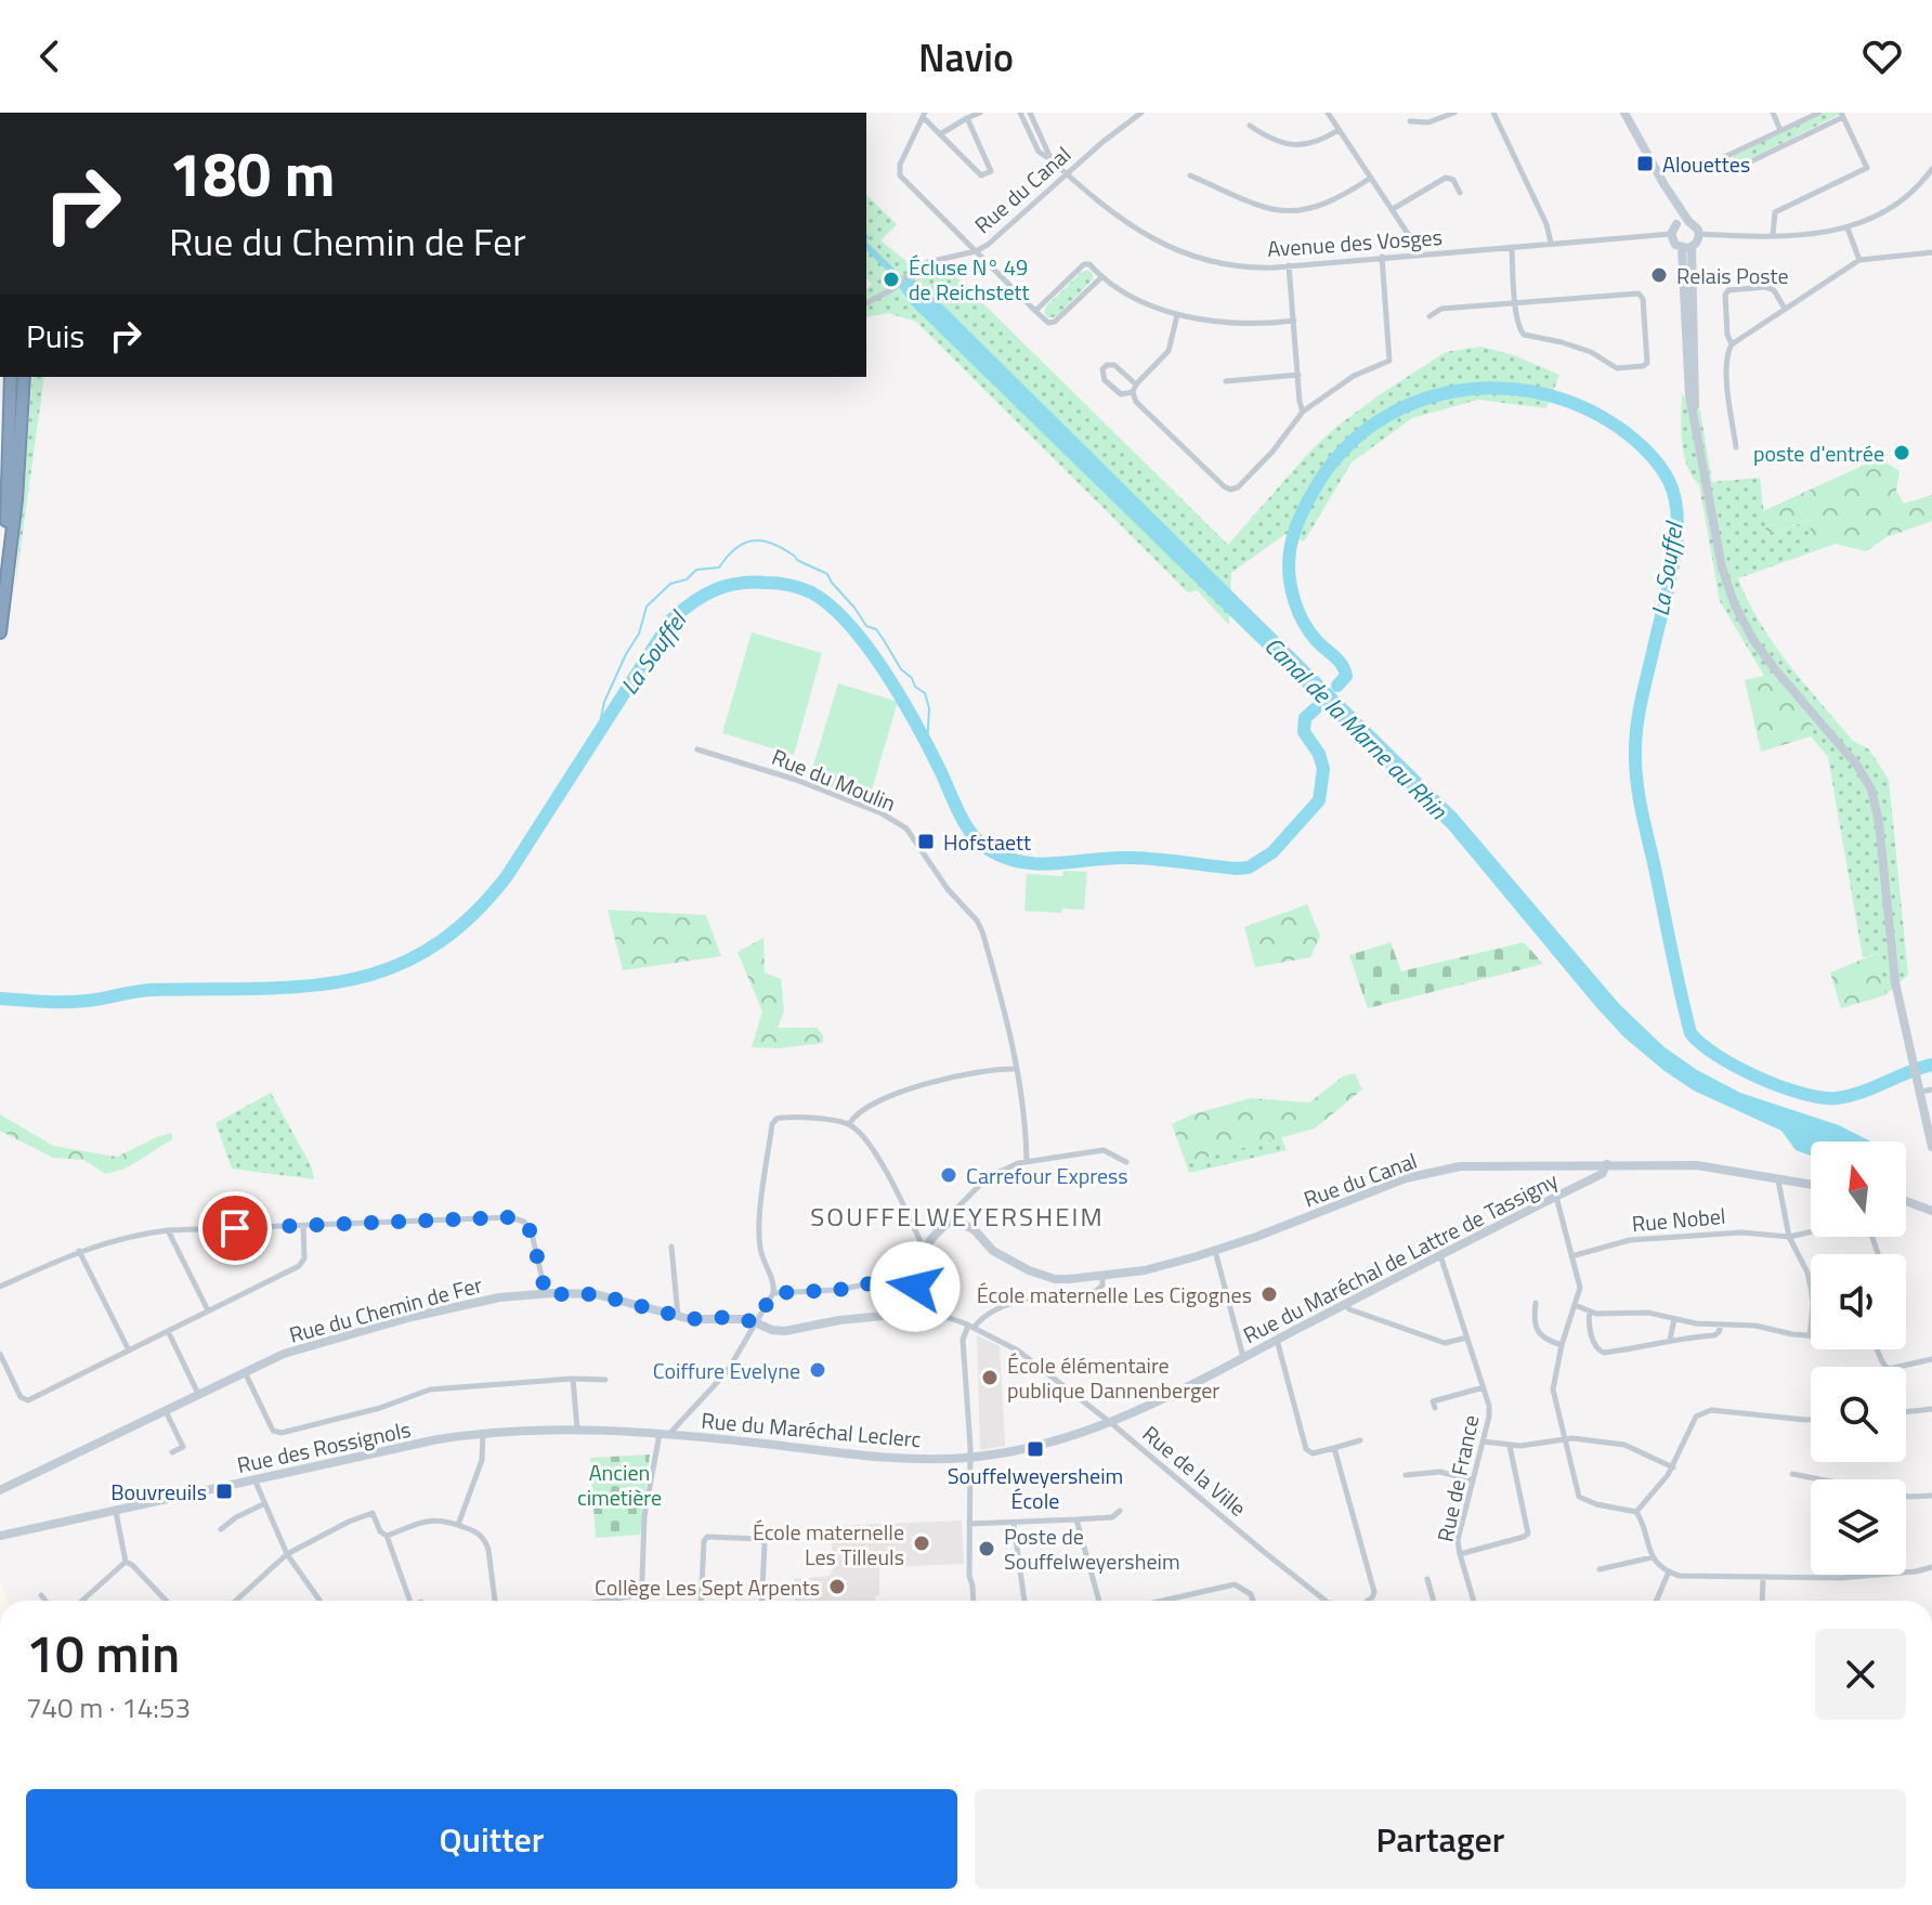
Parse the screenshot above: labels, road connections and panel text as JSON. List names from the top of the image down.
{
  "streets": {
    "street": [
      "Rue du Canal",
      "Avenue des Vosges",
      "Rue du Moulin",
      "Rue Nobel",
      "Rue du Maréchal de Lattre de Tassigny",
      "Rue du Chemin de Fer",
      "Rue du Maréchal Leclerc",
      "Rue des Rossignols",
      "Rue de la Ville",
      "Rue de France"
    ]
  },
  "crossings": [
    ["Rue du Canal", "Avenue des Vosges"],
    ["Rue du Canal", "Rue du Maréchal de Lattre de Tassigny"],
    ["Rue du Maréchal de Lattre de Tassigny", "Rue du Maréchal Leclerc"],
    ["Rue du Maréchal de Lattre de Tassigny", "Rue de la Ville"],
    ["Rue du Maréchal de Lattre de Tassigny", "Rue de France"],
    ["Rue du Chemin de Fer", "Rue de la Ville"],
    ["Rue du Maréchal Leclerc", "Rue des Rossignols"],
    ["Rue du Maréchal Leclerc", "Rue de la Ville"]
  ],
  "districts": ["SOUFFELWEYERSHEIM"],
  "water": ["La Souffel", "Canal de la Marne au Rhin"],
  "parks": ["Ancien cimetière"],
  "places": {
    "transit": [
      "Alouettes",
      "Hofstaett",
      "Souffelweyersheim École",
      "Bouvreuils"
    ],
    "other": [
      "Relais Poste",
      "Écluse N° 49 de Reichstett",
      "poste d'entrée",
      "Carrefour Express",
      "École maternelle Les Cigognes",
      "Coiffure Evelyne",
      "École élémentaire publique Dannenberger",
      "École maternelle Les Tilleuls",
      "Poste de Souffelweyersheim",
      "Collège Les Sept Arpents"
    ]
  },
  "north": "top",
  "page": {
    "header": "Navio",
    "turn": ["180 m", "Rue du Chemin de Fer"],
    "then": "Puis",
    "heading": ["10 min", "740 m · 14:53"],
    "buttons": ["Quitter", "Partager"]
  }
}
